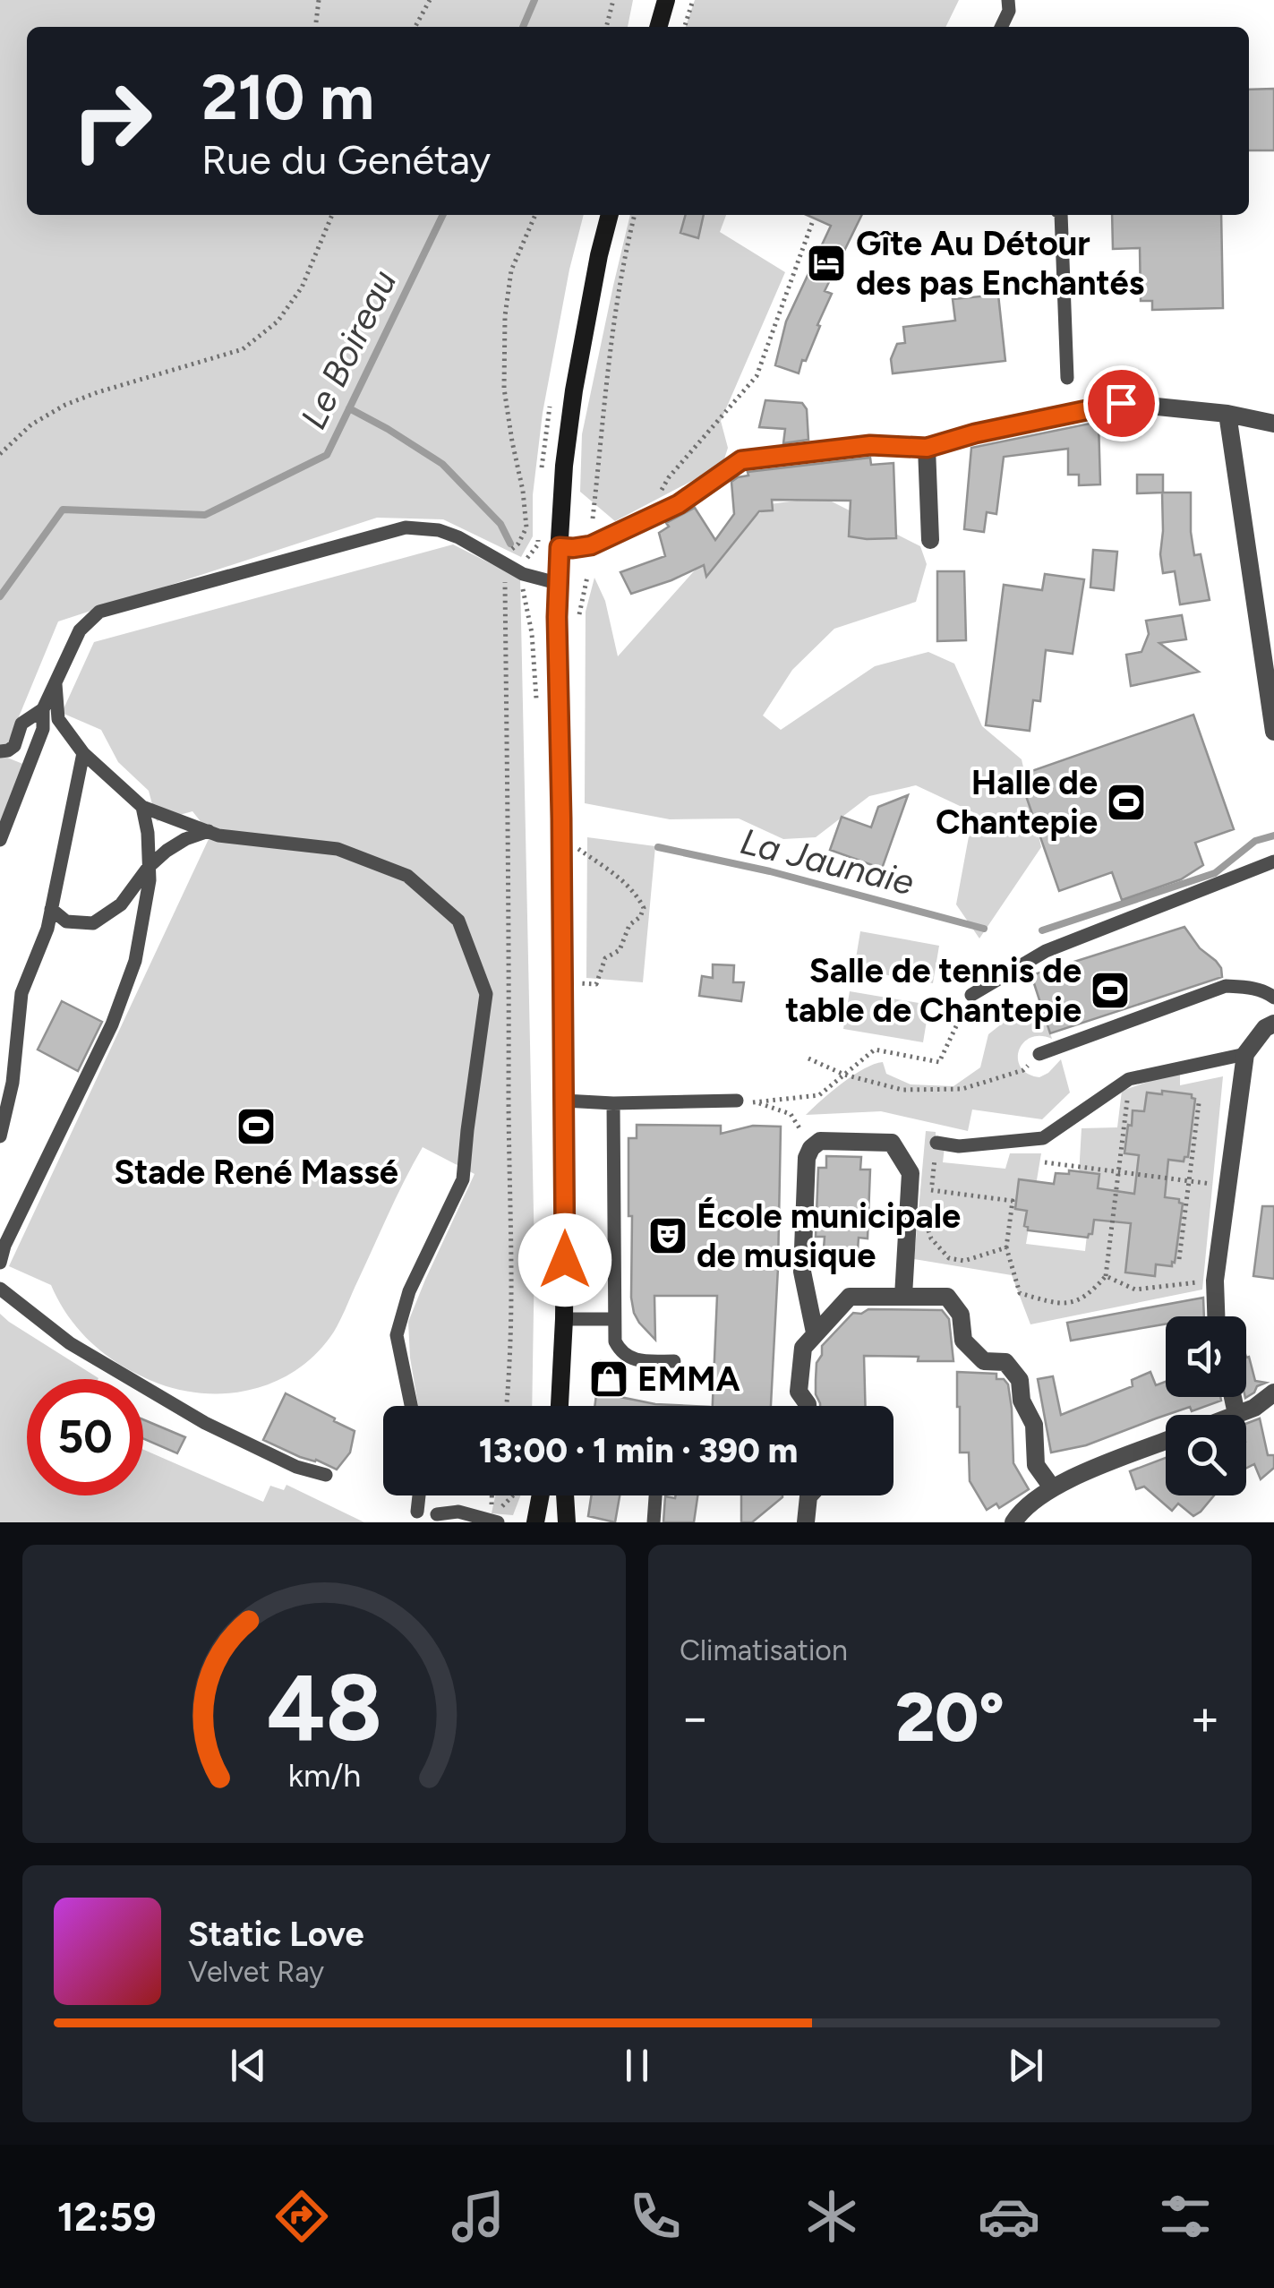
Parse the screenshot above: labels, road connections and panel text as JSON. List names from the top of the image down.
{
  "water": ["Le Boireau", "La Jaunaie"],
  "places": {
    "hotel": ["Gîte Au Détour des pas Enchantés"],
    "sports": ["Halle de Chantepie", "Salle de tennis de table de Chantepie", "Stade René Massé"],
    "theatre": ["École municipale de musique"],
    "shop": ["EMMA"]
  },
  "page": {
    "turn": ["210 m", "Rue du Genétay"],
    "limit": "50",
    "trip": "13:00 · 1 min · 390 m",
    "tile": "Climatisation",
    "heat": ["−", "20°", "+"],
    "song": ["Static Love", "Velvet Ray"],
    "tabs": "12:59",
    "gauge": ["48", "km/h"]
  }
}
